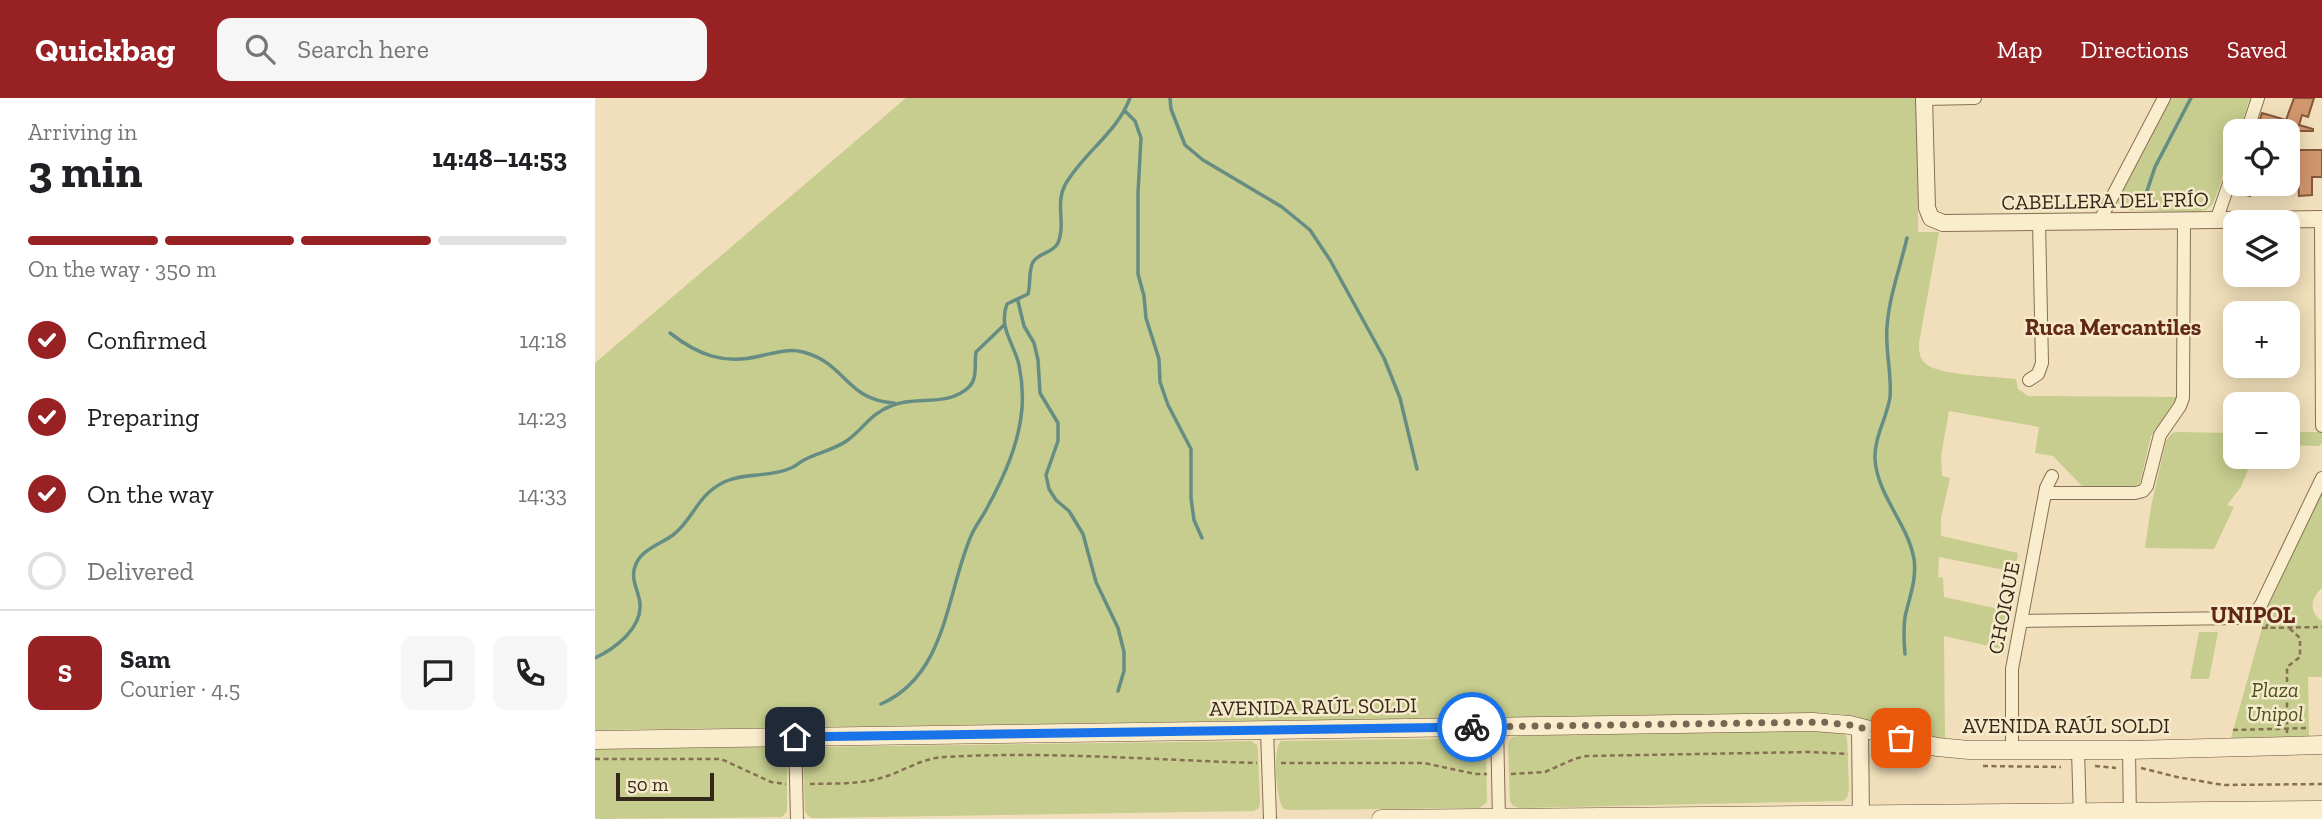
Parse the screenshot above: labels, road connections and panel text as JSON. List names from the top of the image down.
{
  "streets": {
    "main road": ["AVENIDA RAÚL SOLDI"],
    "street": ["CABELLERA DEL FRÍO", "CHOIQUE"]
  },
  "crossings": [
    ["CHOIQUE", "AVENIDA RAÚL SOLDI"]
  ],
  "districts": ["Ruca Mercantiles", "UNIPOL"],
  "parks": ["Plaza Unipol"],
  "scale_bar": "50 m",
  "page": {
    "header": "Quickbag",
    "search": "Search here",
    "nav": ["Map", "Directions", "Saved"],
    "heading": ["3 min", "Arriving in", "14:48–14:53"],
    "panel": ["Sam", "Courier · 4.5"],
    "map_buttons": ["+", "−"],
    "bar": "On the way · 350 m",
    "list": [
      ["Confirmed", "14:18"],
      ["Preparing", "14:23"],
      ["On the way", "14:33"],
      "Delivered"
    ],
    "round": "S",
    "scale": "50 m"
  }
}
